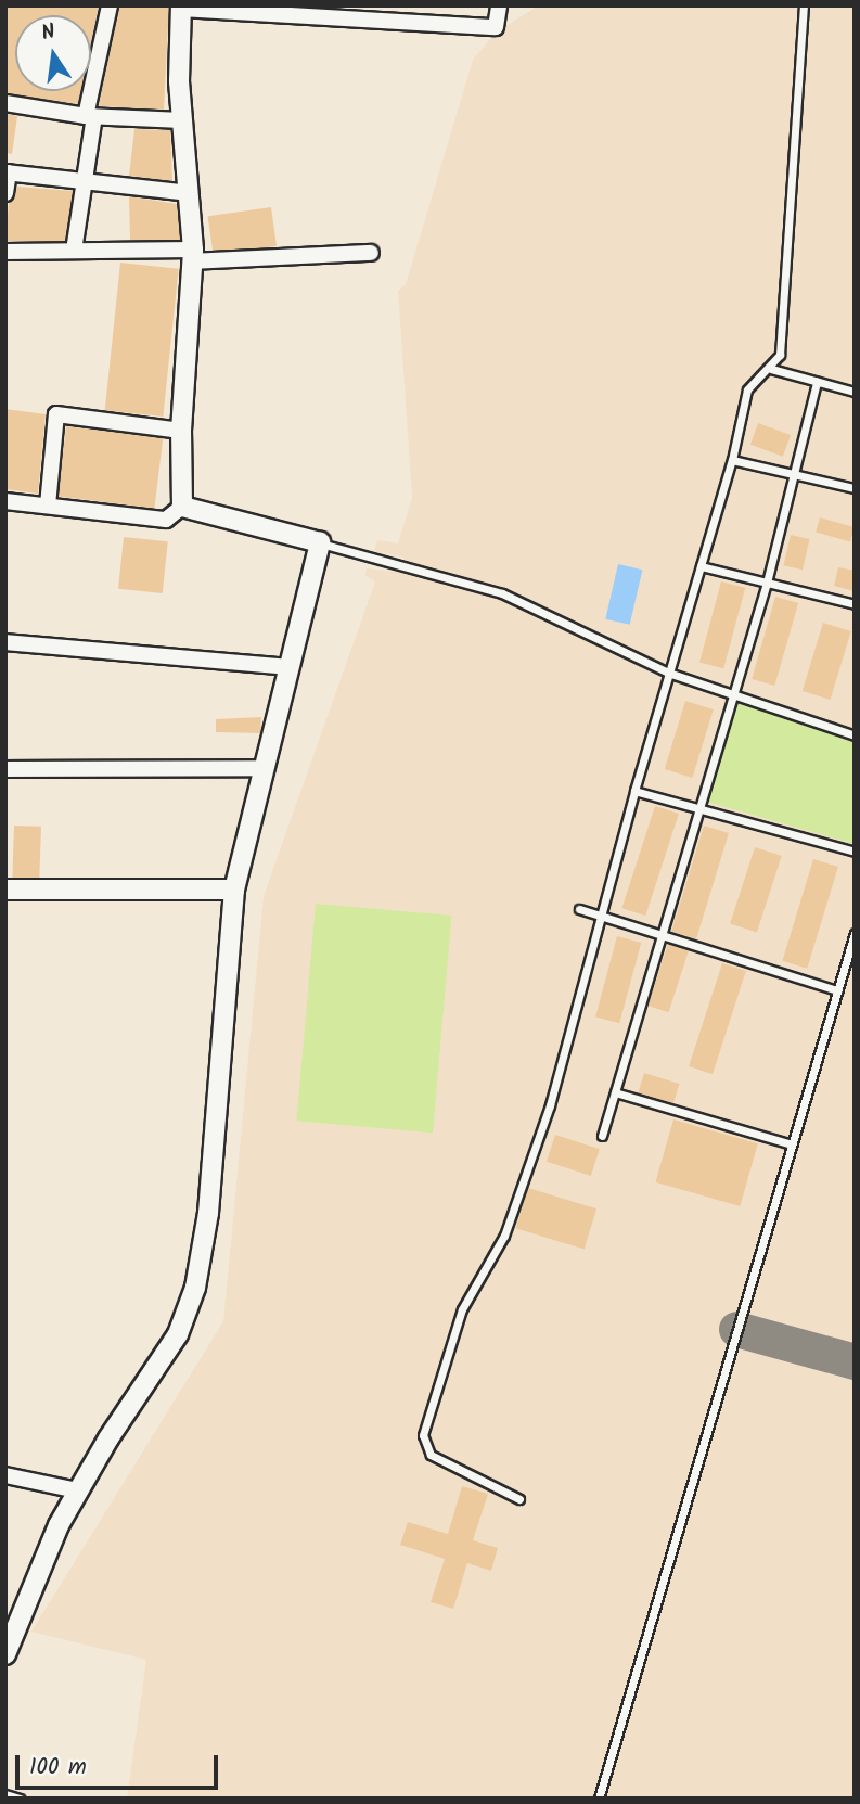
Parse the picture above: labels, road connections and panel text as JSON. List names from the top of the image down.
{
  "scale_bar": "100 m",
  "north": "top"
}
